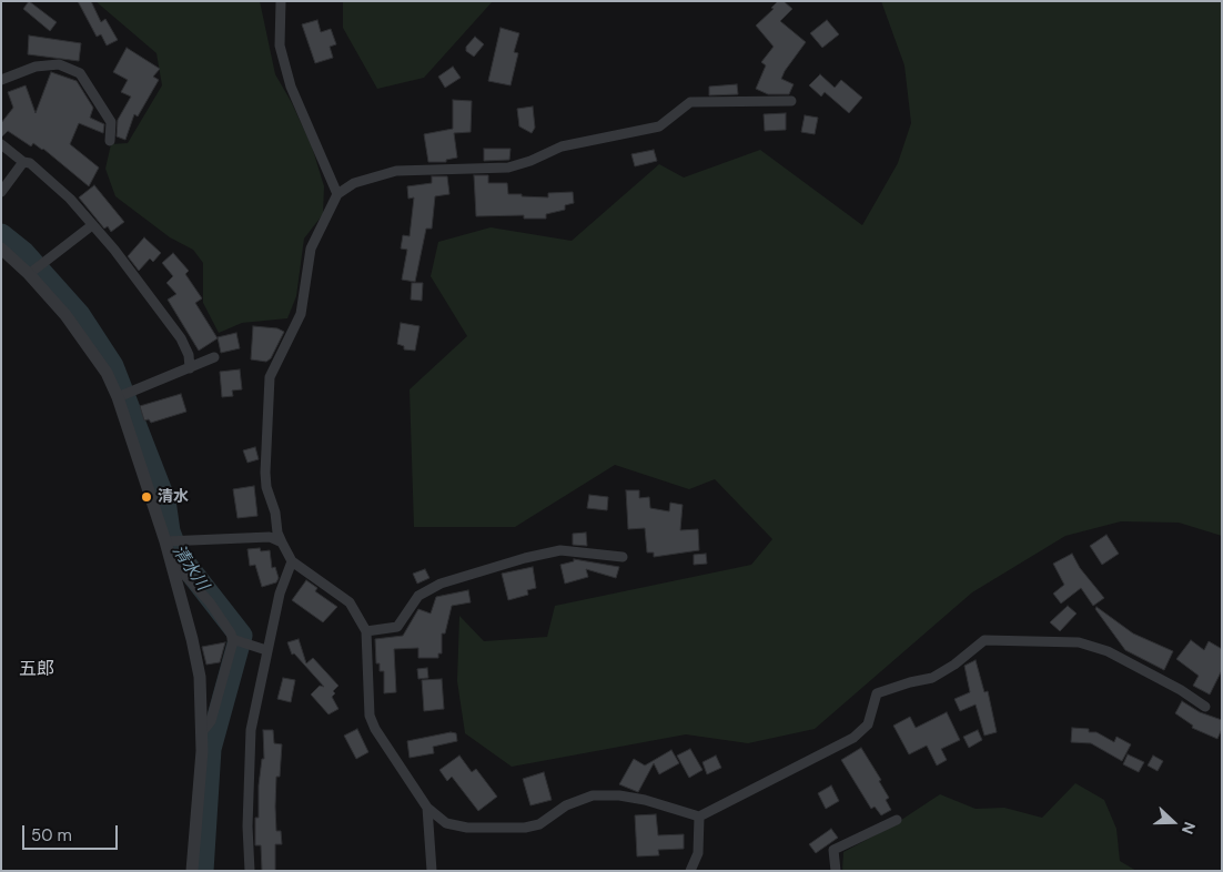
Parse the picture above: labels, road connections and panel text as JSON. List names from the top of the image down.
{
  "districts": ["五郎"],
  "water": ["清水川"],
  "places": ["清水"],
  "scale_bar": "50 m",
  "north": "right"
}
